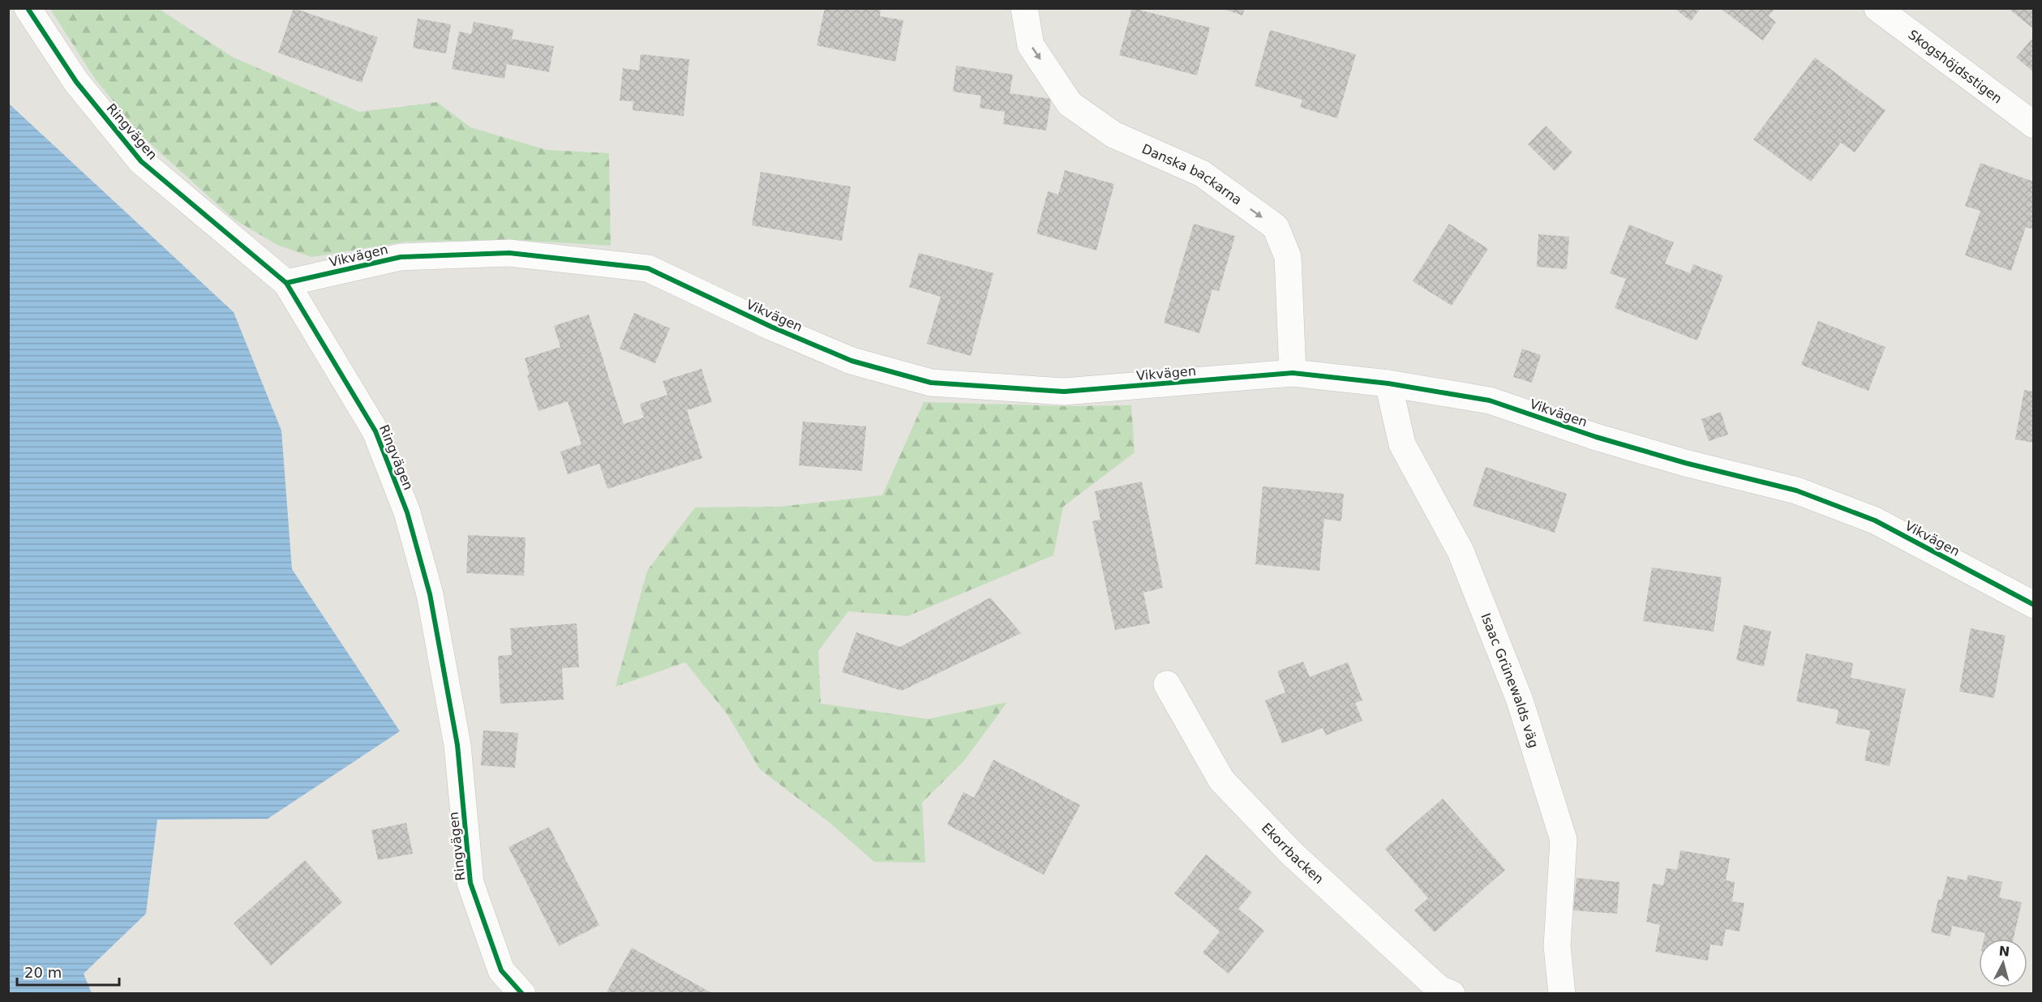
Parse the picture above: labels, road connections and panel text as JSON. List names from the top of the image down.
{
  "streets": {
    "street": [
      "Skogshöjdsstigen",
      "Ringvägen",
      "Danska backarna",
      "Vikvägen",
      "Isaac Grünewalds väg",
      "Ekorrbacken"
    ]
  },
  "crossings": [
    ["Ringvägen", "Vikvägen"],
    ["Danska backarna", "Vikvägen"],
    ["Vikvägen", "Isaac Grünewalds väg"]
  ],
  "one_way": ["Danska backarna"],
  "scale_bar": "20 m",
  "north": "top"
}
